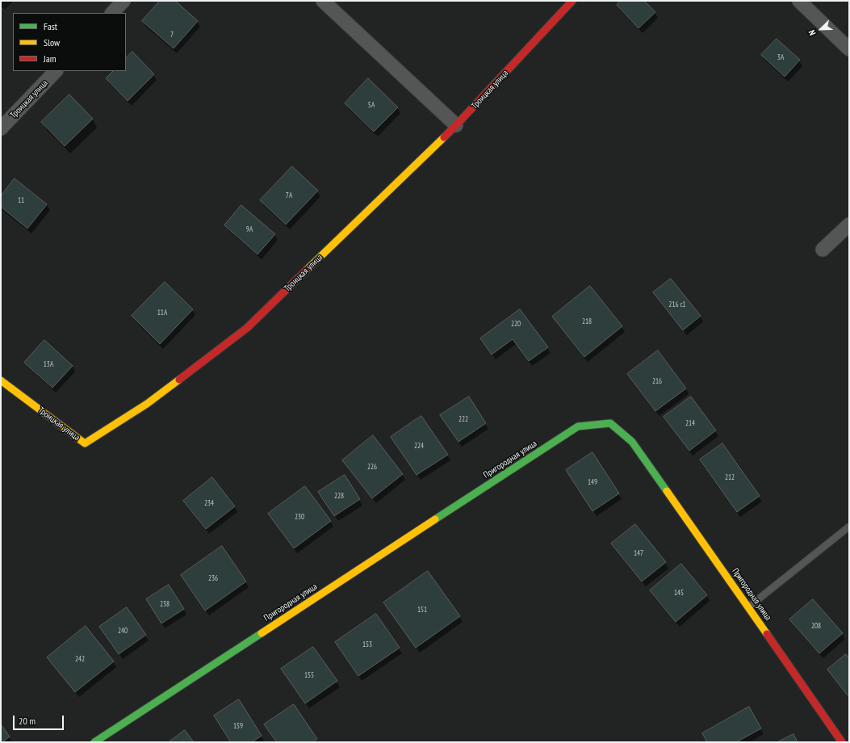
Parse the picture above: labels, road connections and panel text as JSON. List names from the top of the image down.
{
  "streets": {
    "street": ["Троицкая улица", "Пригородная улица"]
  },
  "house_numbers": [
    "7",
    "3А",
    "5А",
    "7А",
    "11",
    "9А",
    "216 с1",
    "11А",
    "218",
    "220",
    "13А",
    "216",
    "222",
    "214",
    "224",
    "226",
    "212",
    "149",
    "228",
    "234",
    "230",
    "147",
    "236",
    "145",
    "238",
    "151",
    "208",
    "240",
    "153",
    "242",
    "155",
    "159"
  ],
  "legend": ["Fast", "Slow", "Jam"],
  "scale_bar": "20 m",
  "north": "bottom left"
}
